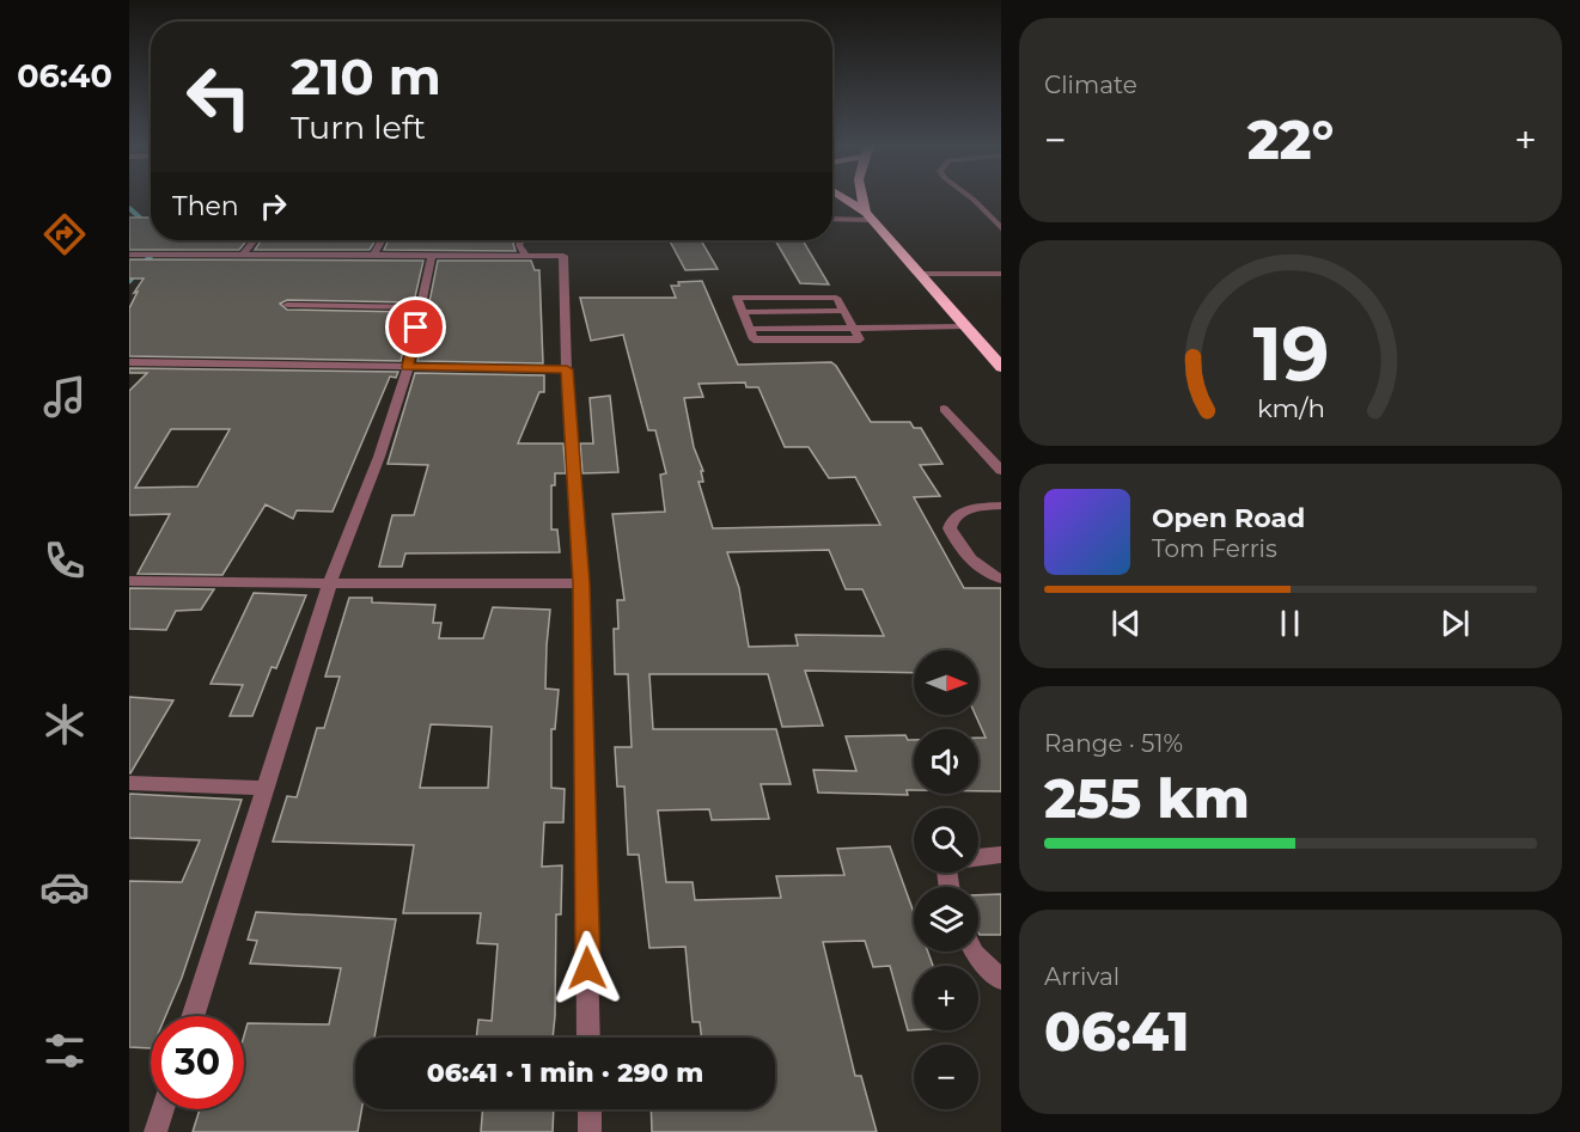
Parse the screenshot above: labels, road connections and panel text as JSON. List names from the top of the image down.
{
  "north": "right",
  "page": {
    "tabs": "06:40",
    "tile": [
      "Climate",
      ["Range · 51%", "255 km"],
      ["Arrival", "06:41"]
    ],
    "turn": ["210 m", "Turn left"],
    "heat": ["−", "22°", "+"],
    "then": "Then",
    "song": ["Open Road", "Tom Ferris"],
    "map_buttons": ["+", "−"],
    "limit": "30",
    "trip": "06:41 · 1 min · 290 m",
    "gauge": ["19", "km/h"]
  }
}
